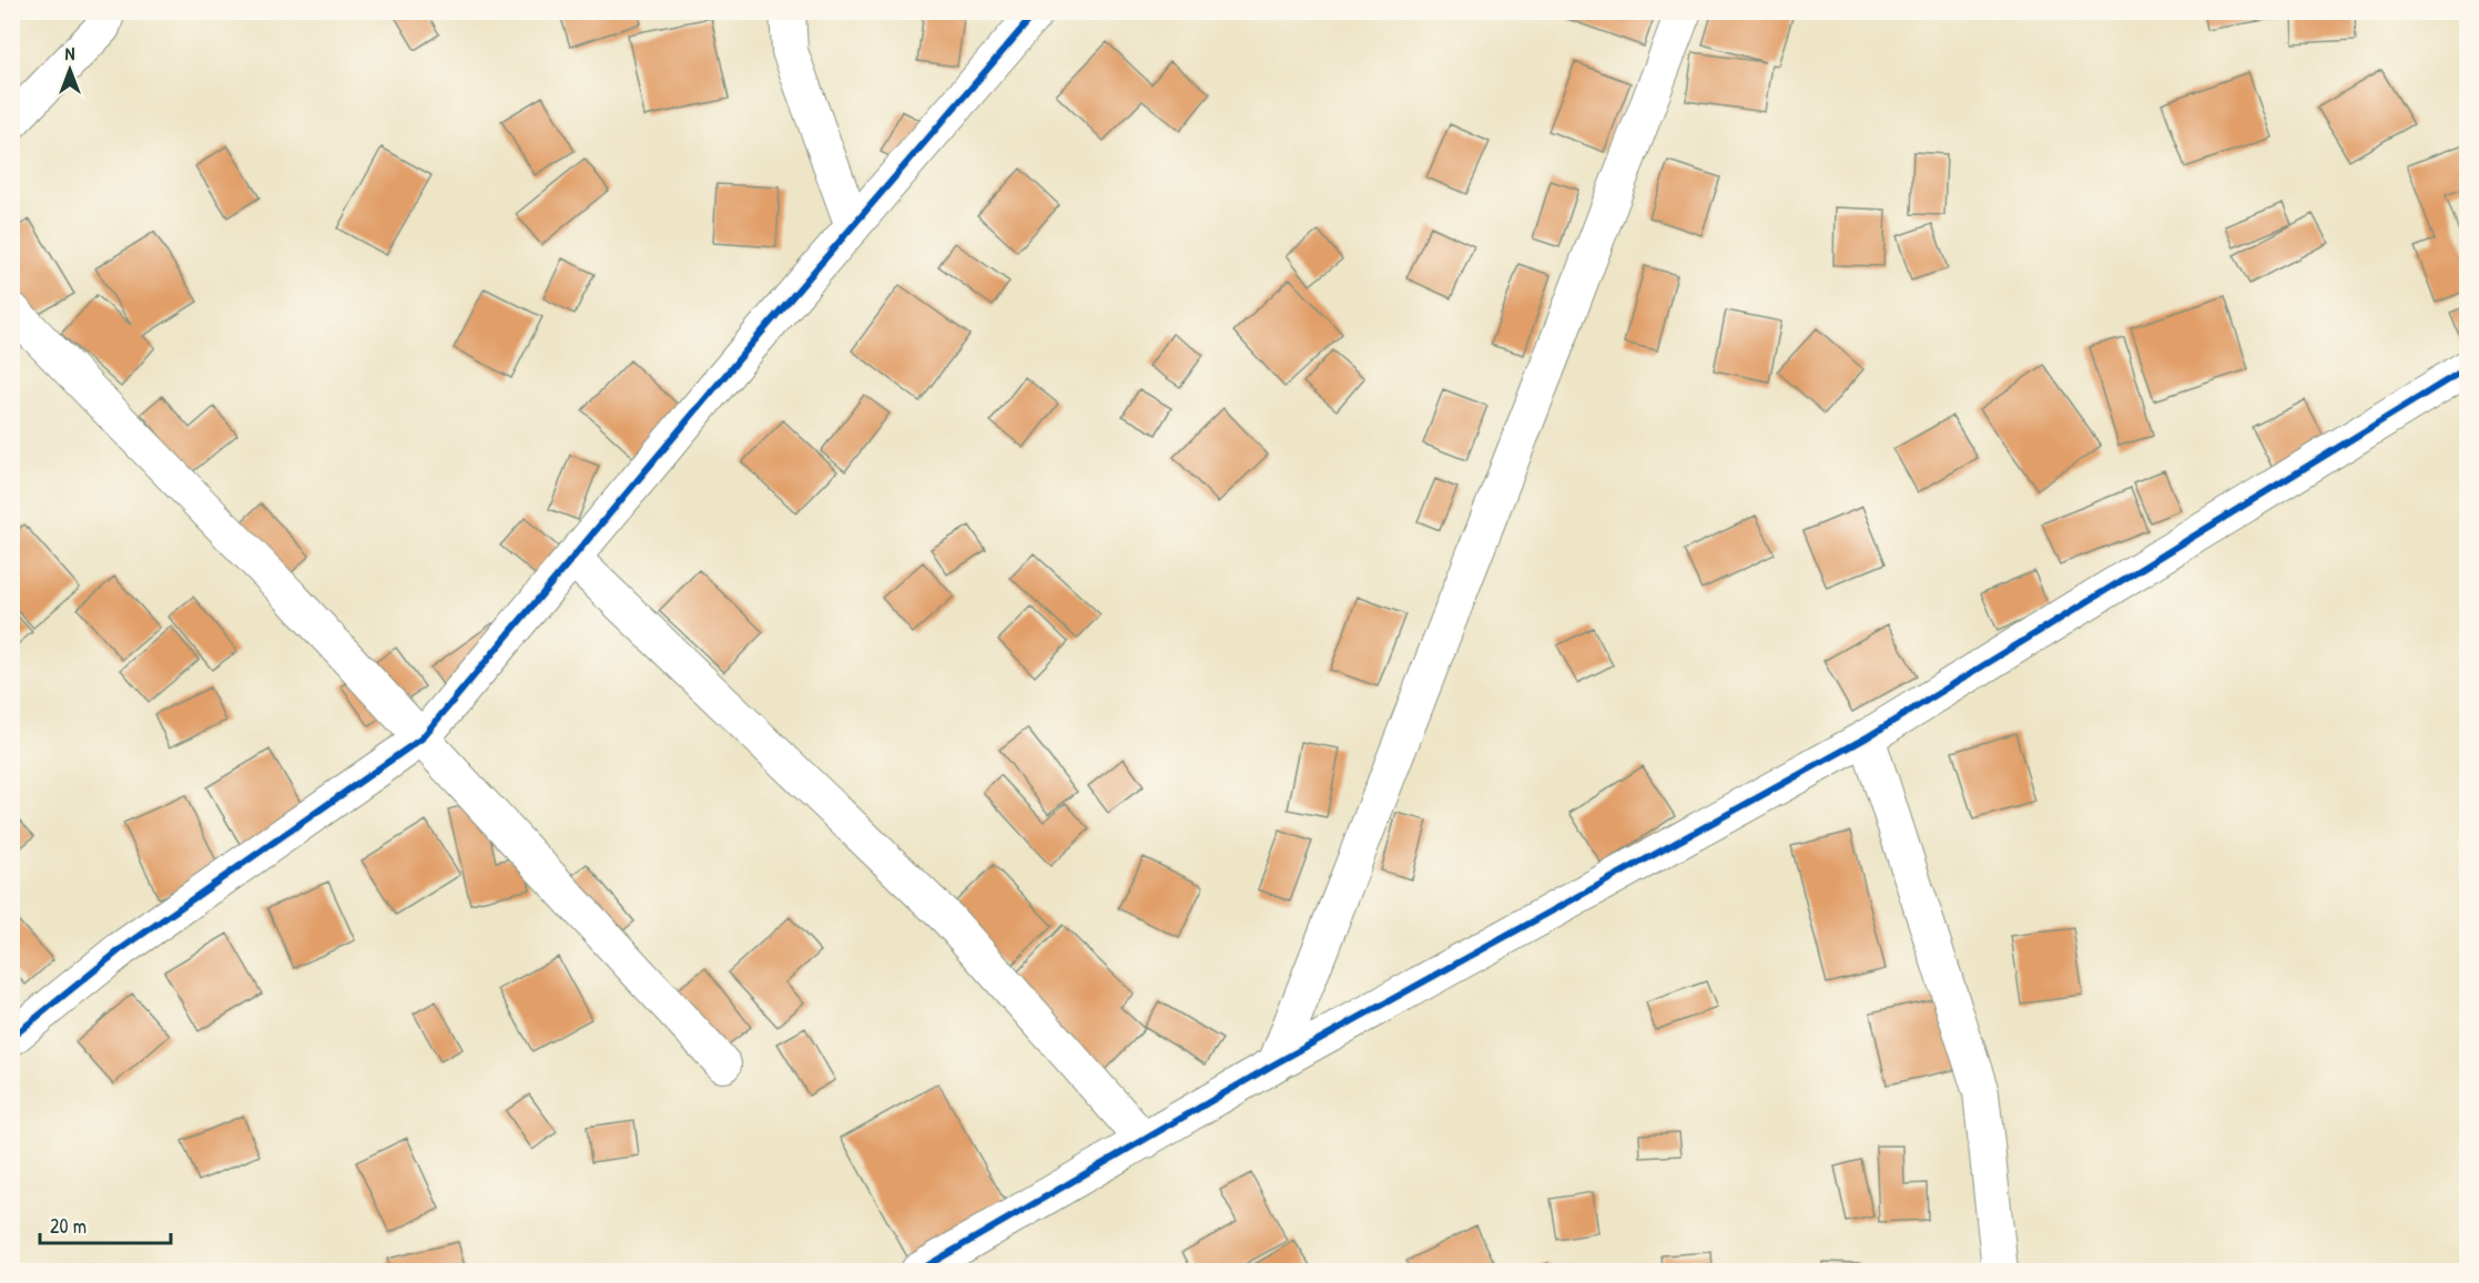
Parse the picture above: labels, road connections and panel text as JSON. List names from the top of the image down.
{
  "scale_bar": "20 m",
  "north": "top"
}
